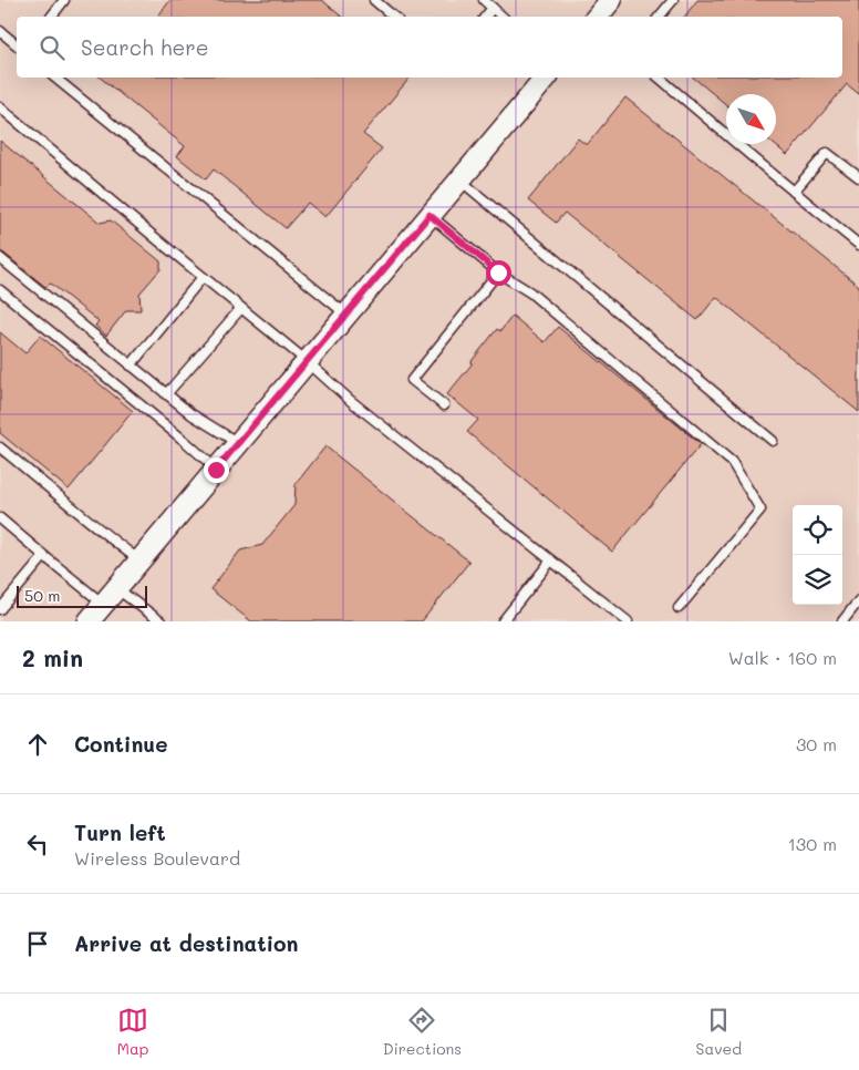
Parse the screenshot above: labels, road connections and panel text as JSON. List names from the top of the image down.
{
  "scale_bar": "50 m",
  "north": "bottom right",
  "page": {
    "search": "Search here",
    "scale": "50 m",
    "heading": ["2 min", "Walk · 160 m"],
    "list": [
      ["Continue", "30 m"],
      ["Turn left", "Wireless Boulevard", "130 m"],
      "Arrive at destination"
    ],
    "nav": ["Map", "Directions", "Saved"]
  }
}
